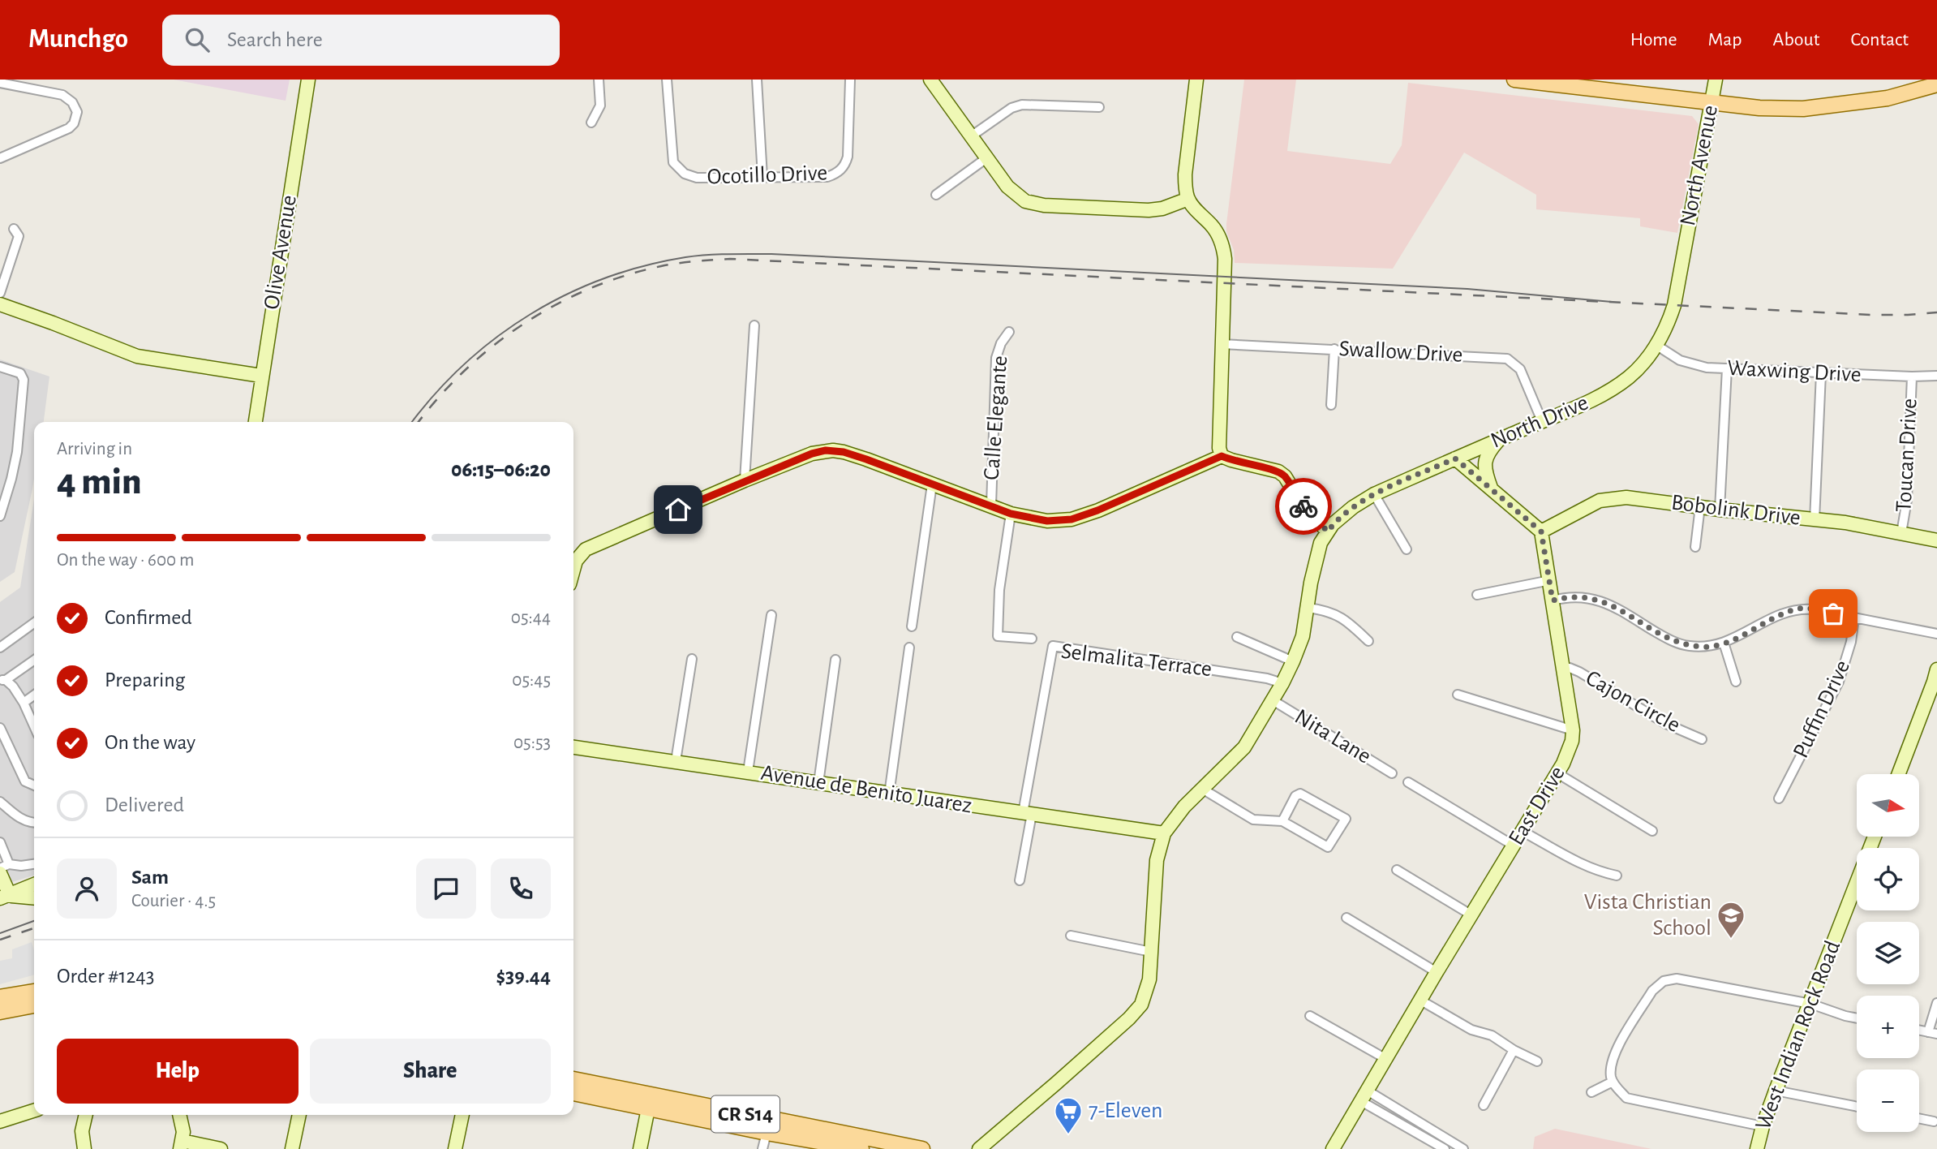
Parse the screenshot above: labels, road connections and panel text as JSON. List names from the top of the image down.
{
  "streets": {
    "main road": ["CR S14"],
    "street": [
      "North Avenue",
      "Ocotillo Drive",
      "Olive Avenue",
      "Swallow Drive",
      "Waxwing Drive",
      "Calle Elegante",
      "North Drive",
      "Toucan Drive",
      "Bobolink Drive",
      "Selmalita Terrace",
      "Cajon Circle",
      "Puffin Drive",
      "Nita Lane",
      "Avenue de Benito Juarez",
      "East Drive",
      "West Indian Rock Road"
    ]
  },
  "crossings": [
    ["North Avenue", "North Drive"],
    ["Swallow Drive", "North Drive"],
    ["Waxwing Drive", "North Drive"],
    ["Waxwing Drive", "Toucan Drive"],
    ["Toucan Drive", "Bobolink Drive"],
    ["Bobolink Drive", "East Drive"],
    ["Selmalita Terrace", "Avenue de Benito Juarez"],
    ["Cajon Circle", "East Drive"]
  ],
  "places": {
    "school or university": ["Vista Christian School"],
    "supermarket": ["7-Eleven"]
  },
  "north": "right",
  "page": {
    "header": "Munchgo",
    "search": "Search here",
    "nav": [
      "Home",
      "Map",
      "About",
      "Contact"
    ],
    "heading": ["4 min", "Arriving in", "06:15–06:20"],
    "panel": [
      "Sam",
      "Courier · 4.5",
      "Order #1243",
      "$39.44"
    ],
    "bar": "On the way · 600 m",
    "list": [
      ["Confirmed", "05:44"],
      ["Preparing", "05:45"],
      ["On the way", "05:53"],
      "Delivered"
    ],
    "map_buttons": ["+", "−"],
    "buttons": ["Help", "Share"]
  }
}
